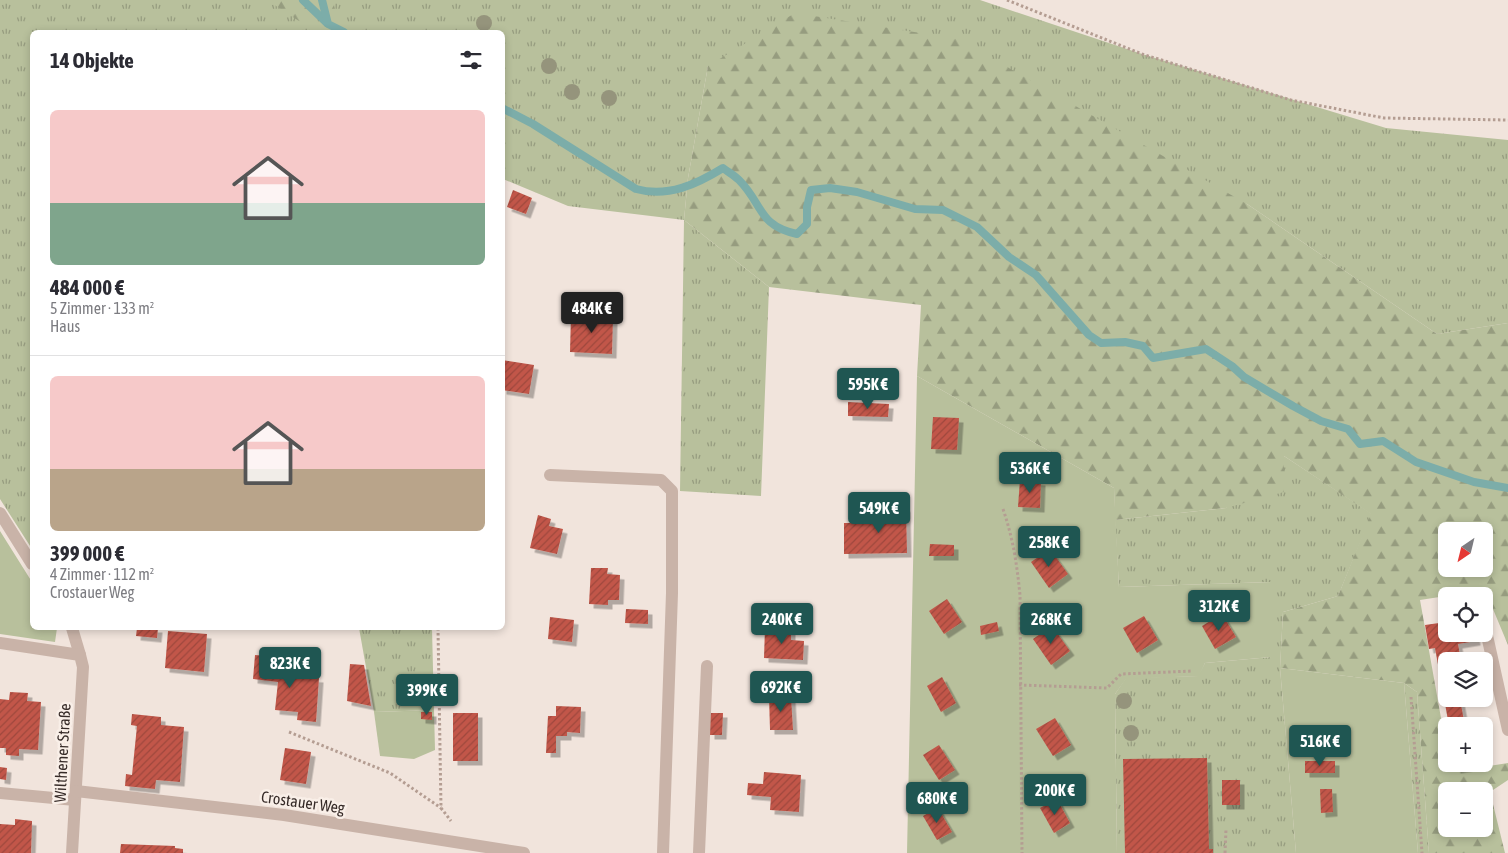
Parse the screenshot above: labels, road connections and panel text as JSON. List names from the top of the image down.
{
  "streets": {
    "street": ["Wilthener Straße", "Crostauer Weg"]
  },
  "crossings": [
    ["Wilthener Straße", "Crostauer Weg"]
  ],
  "north": "bottom left",
  "page": {
    "heading": "14 Objekte",
    "list": [
      {
        "name": "484 000 €",
        "note": "5 Zimmer · 133 m² · Haus"
      },
      {
        "name": "399 000 €",
        "note": "4 Zimmer · 112 m² · Crostauer Weg"
      }
    ],
    "price": [
      "484K €",
      "595K €",
      "536K €",
      "549K €",
      "258K €",
      "312K €",
      "240K €",
      "268K €",
      "823K €",
      "692K €",
      "399K €",
      "516K €",
      "200K €",
      "680K €"
    ],
    "map_buttons": ["+", "−"]
  }
}
